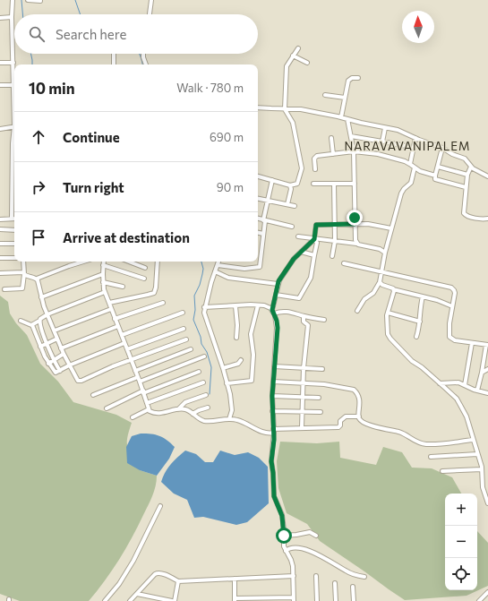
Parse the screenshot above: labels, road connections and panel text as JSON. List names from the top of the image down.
{
  "districts": ["NARAVAVANIPALEM"],
  "north": "top",
  "page": {
    "search": "Search here",
    "heading": ["10 min", "Walk · 780 m"],
    "list": [
      ["Continue", "690 m"],
      ["Turn right", "90 m"],
      "Arrive at destination"
    ],
    "map_buttons": ["+", "−"]
  }
}
